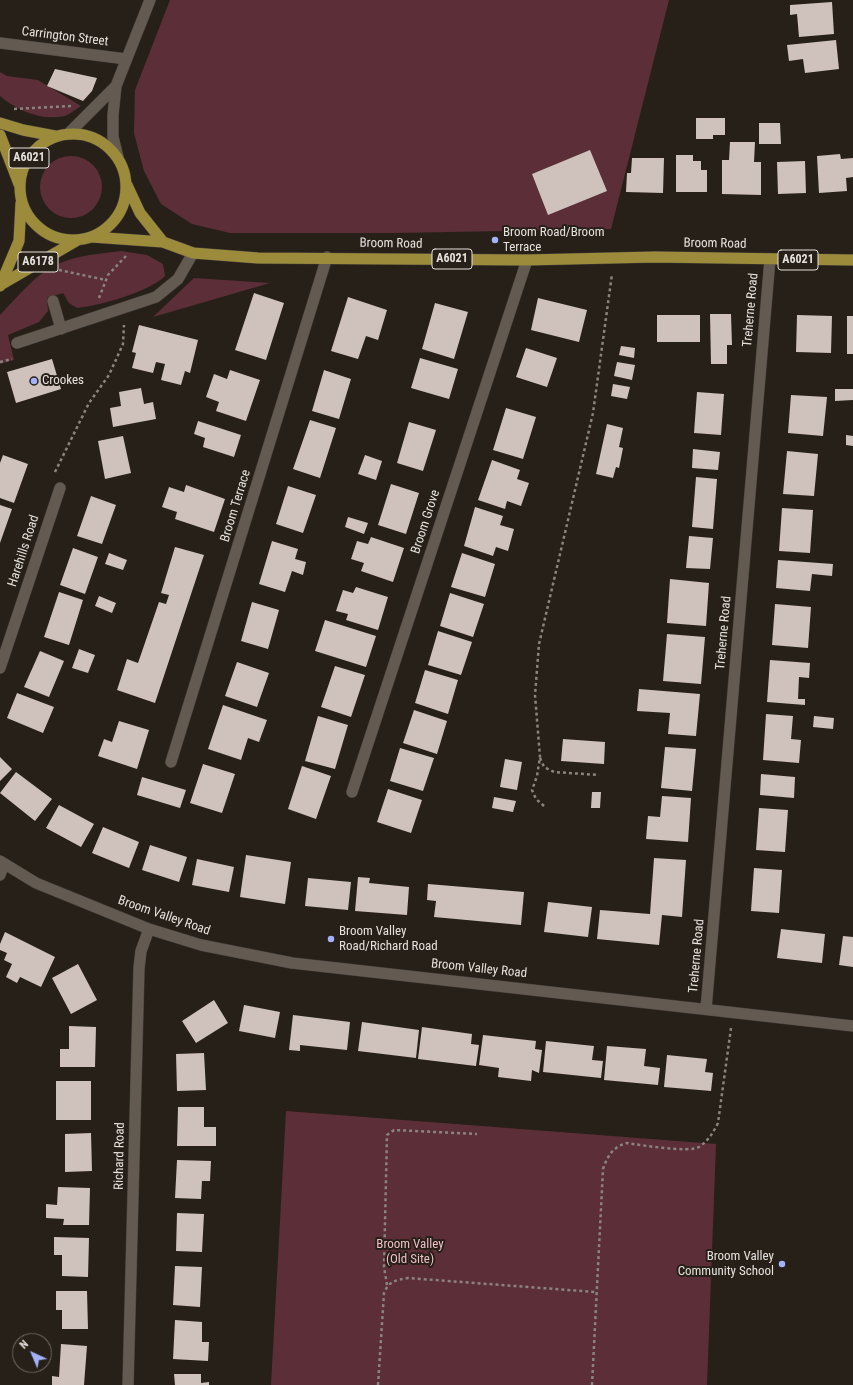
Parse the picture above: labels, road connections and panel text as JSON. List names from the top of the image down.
{
  "streets": {
    "main road": ["A6021", "Broom Road", "A6178"],
    "street": [
      "Carrington Street",
      "Treherne Road",
      "Broom Terrace",
      "Broom Grove",
      "Harehills Road",
      "Broom Valley Road",
      "Richard Road"
    ]
  },
  "crossings": [
    ["A6021", "Broom Road"],
    ["A6021", "A6178"],
    ["Broom Road", "A6178"],
    ["Broom Road", "Treherne Road"],
    ["Broom Road", "Broom Terrace"],
    ["Broom Road", "Broom Grove"],
    ["Treherne Road", "Broom Valley Road"],
    ["Broom Valley Road", "Richard Road"]
  ],
  "parks": ["Broom Valley (Old Site)"],
  "places": [
    "Broom Road/Broom Terrace",
    "Crookes",
    "Broom Valley Road/Richard Road",
    "Broom Valley Community School"
  ],
  "north": "top left"
}
